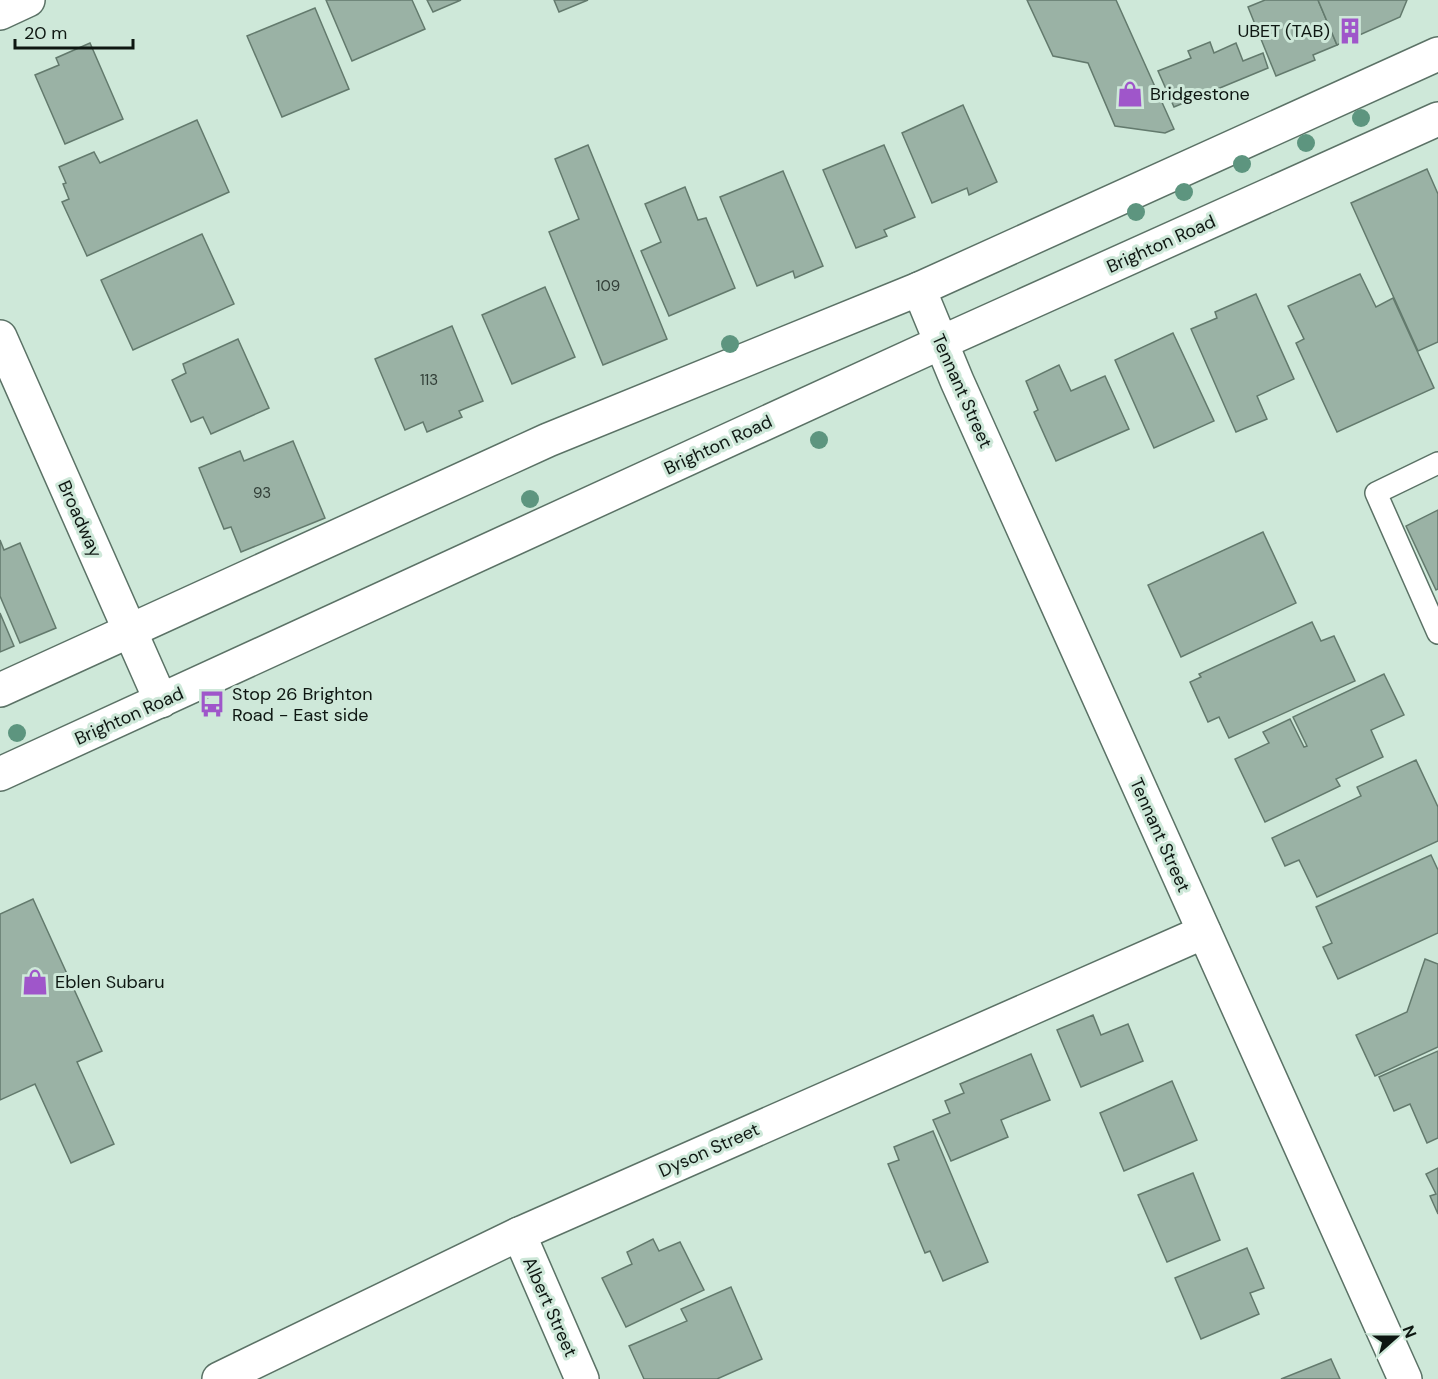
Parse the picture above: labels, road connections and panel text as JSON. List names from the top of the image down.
{
  "streets": {
    "main road": [
      "Brighton Road",
      "Tennant Street",
      "Broadway",
      "Dyson Street",
      "Albert Street"
    ]
  },
  "crossings": [
    ["Brighton Road", "Tennant Street"],
    ["Brighton Road", "Broadway"],
    ["Tennant Street", "Dyson Street"],
    ["Dyson Street", "Albert Street"]
  ],
  "places": {
    "building": ["UBET (TAB)"],
    "shop": ["Bridgestone", "Eblen Subaru"],
    "bus stop": ["Stop 26 Brighton Road - East side"]
  },
  "house_numbers": ["109", "113", "93"],
  "scale_bar": "20 m",
  "north": "right"
}
